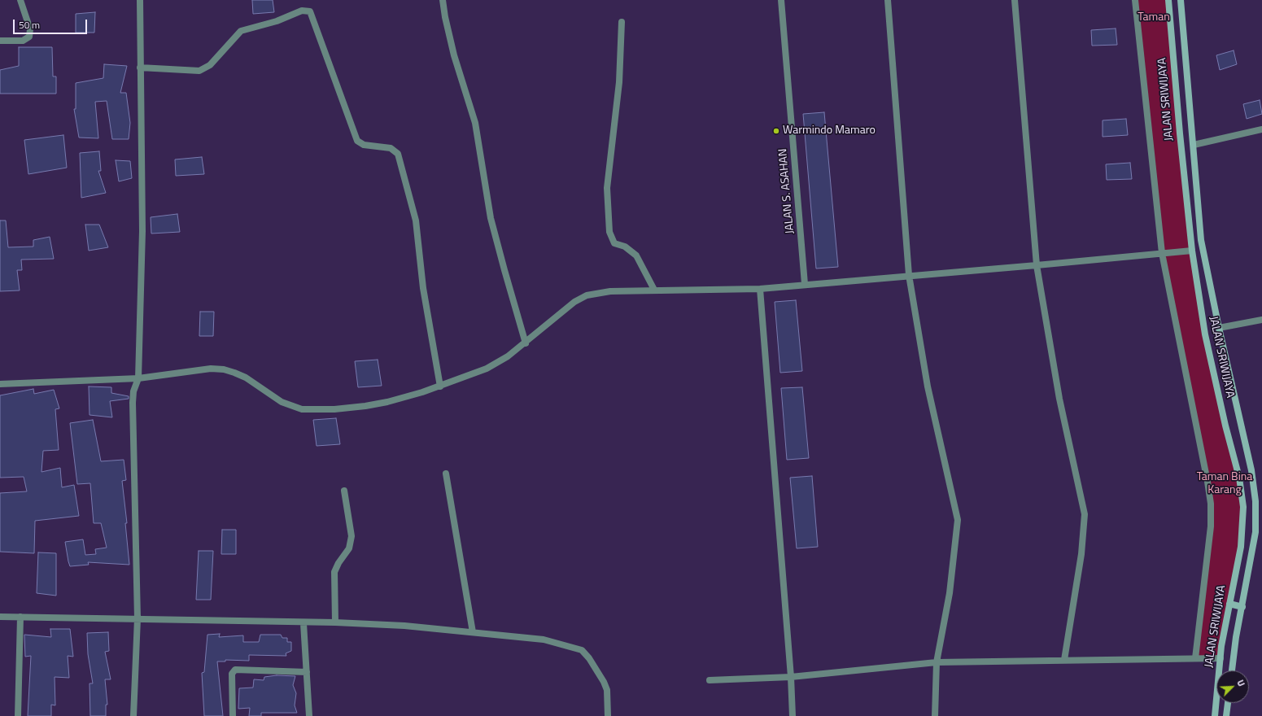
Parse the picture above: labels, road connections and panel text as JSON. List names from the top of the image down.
{
  "streets": {
    "main road": ["JALAN SRIWIJAYA"],
    "street": ["JALAN S. ASAHAN"]
  },
  "parks": ["Taman", "Taman Bina Karang"],
  "places": ["Warmindo Mamaro"],
  "scale_bar": "50 m",
  "north": "top right"
}
